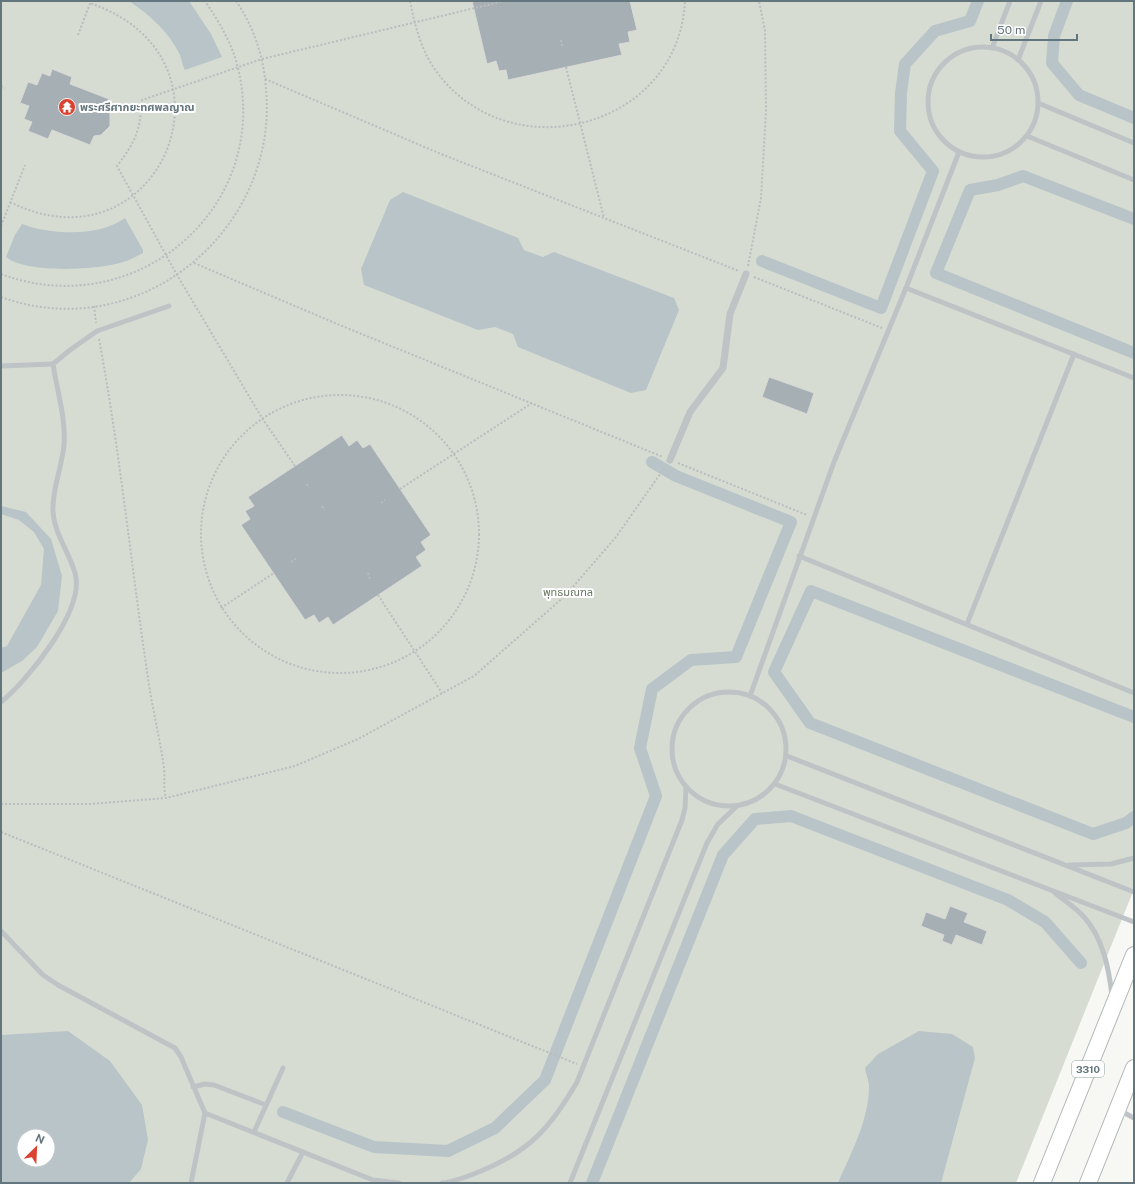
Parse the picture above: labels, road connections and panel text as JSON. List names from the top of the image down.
{
  "streets": {
    "main road": ["3310"]
  },
  "parks": ["พุทธมณฑล"],
  "places": {
    "temple": ["พระศรีศากยะทศพลญาณ"]
  },
  "scale_bar": "50 m",
  "north": "top right"
}
